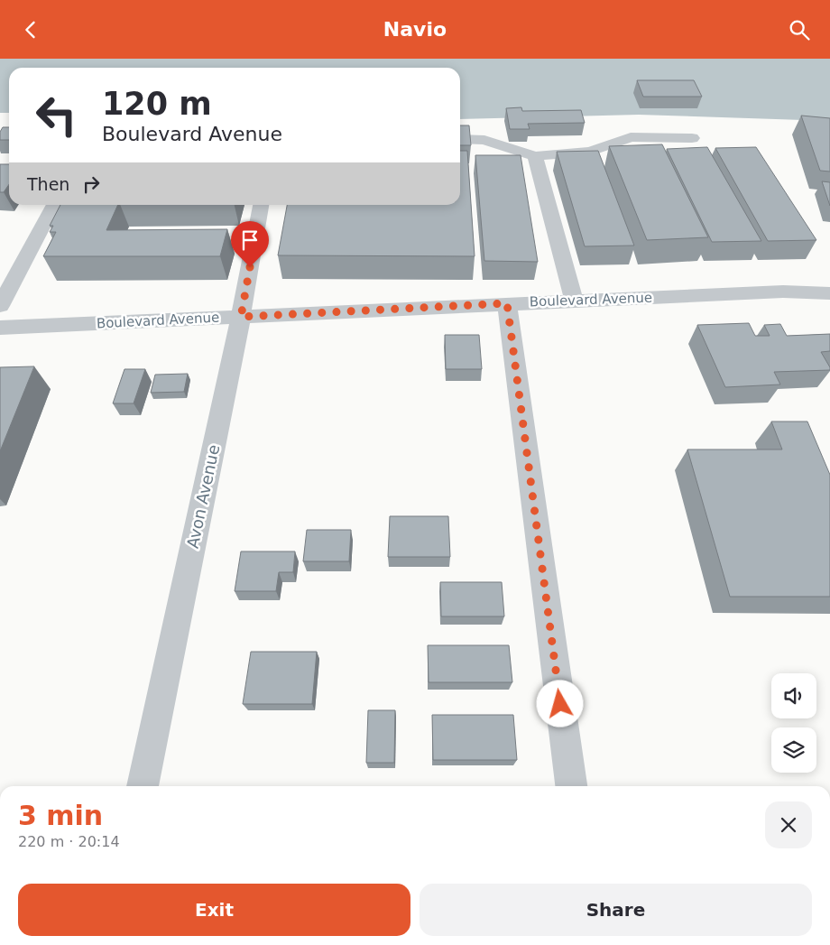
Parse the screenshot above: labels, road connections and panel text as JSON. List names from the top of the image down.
{
  "streets": {
    "street": ["Boulevard Avenue", "Avon Avenue"]
  },
  "crossings": [
    ["Boulevard Avenue", "Avon Avenue"]
  ],
  "page": {
    "header": "Navio",
    "turn": ["120 m", "Boulevard Avenue"],
    "then": "Then",
    "heading": ["3 min", "220 m · 20:14"],
    "buttons": ["Exit", "Share"]
  }
}
